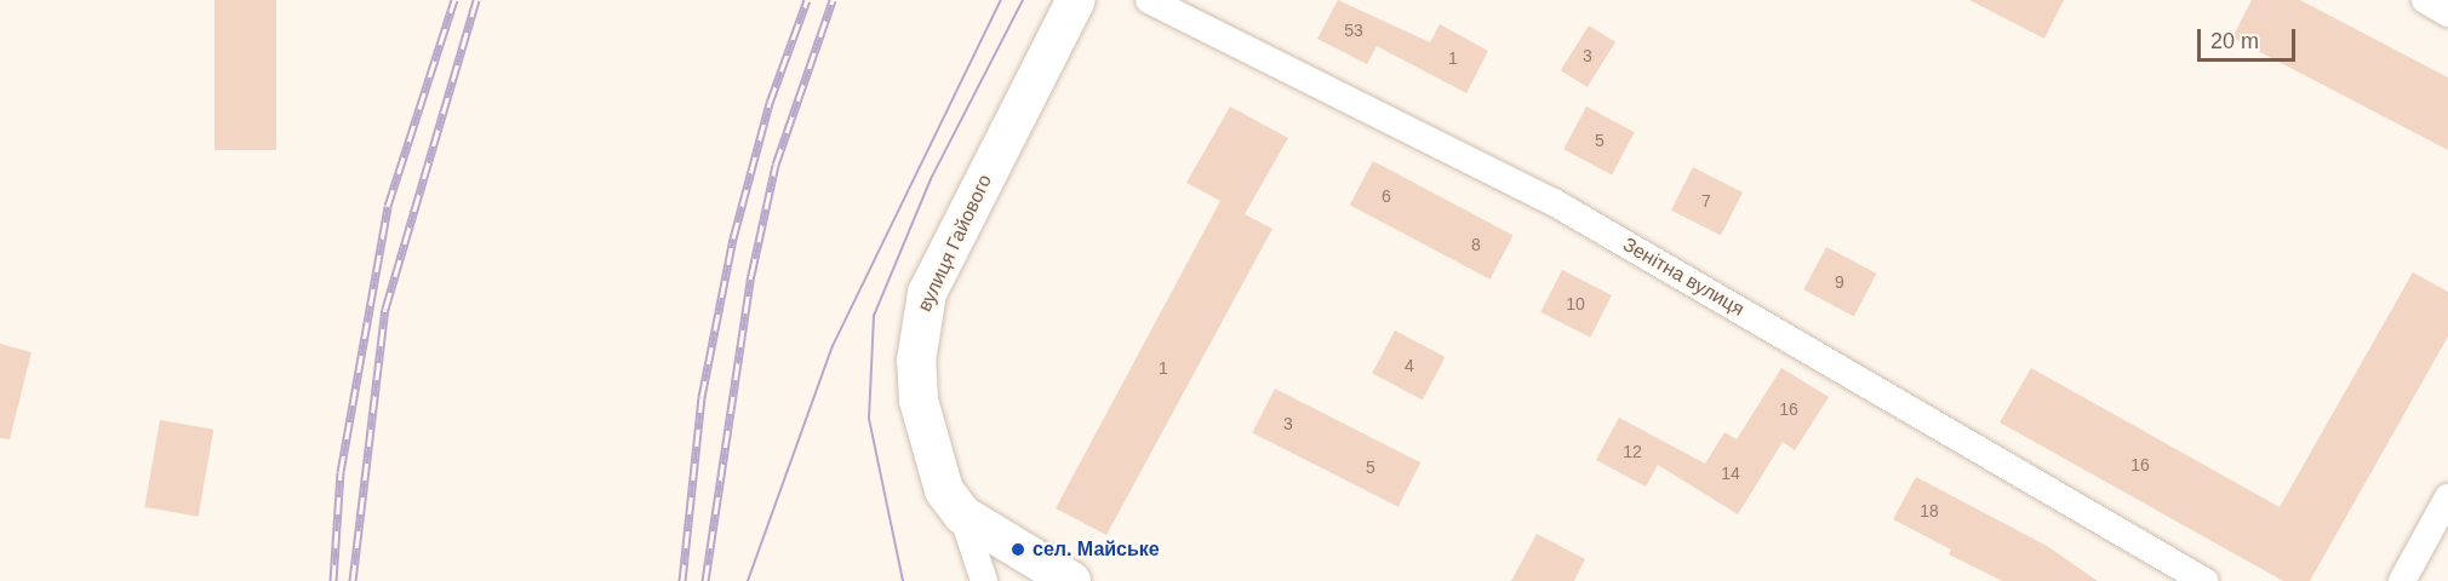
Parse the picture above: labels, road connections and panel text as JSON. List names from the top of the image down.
{
  "streets": {
    "street": ["вулиця Гайового", "Зенітна вулиця"]
  },
  "places": ["сел. Майське"],
  "house_numbers": [
    "53",
    "3",
    "1",
    "5",
    "6",
    "7",
    "8",
    "9",
    "10",
    "4",
    "1",
    "16",
    "3",
    "12",
    "16",
    "5",
    "14",
    "18"
  ],
  "scale_bar": "20 m"
}
